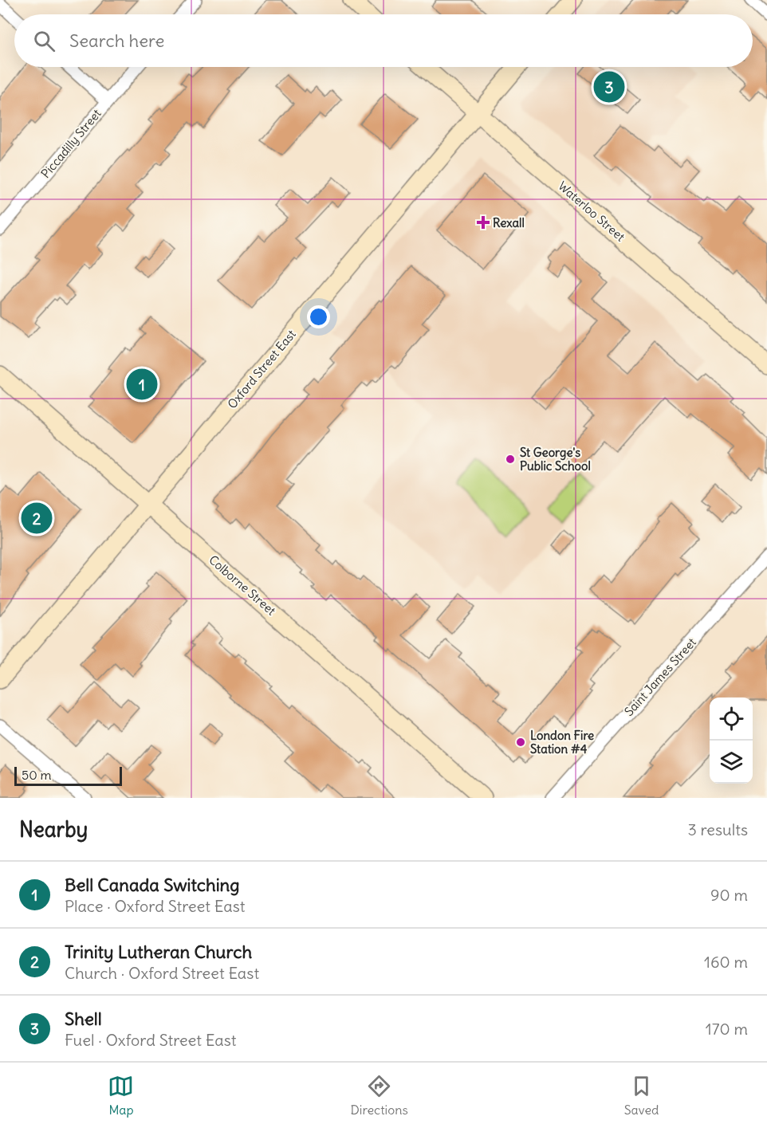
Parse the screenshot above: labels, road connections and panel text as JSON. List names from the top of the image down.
{
  "streets": {
    "street": [
      "Piccadilly Street",
      "Waterloo Street",
      "Oxford Street East",
      "Colborne Street",
      "Saint James Street"
    ]
  },
  "crossings": [
    ["Waterloo Street", "Oxford Street East"],
    ["Oxford Street East", "Colborne Street"]
  ],
  "places": {
    "health": ["Rexall"],
    "other": ["St George's Public School", "London Fire Station #4"]
  },
  "scale_bar": "50 m",
  "page": {
    "search": "Search here",
    "pins": ["3", "1", "2"],
    "scale": "50 m",
    "heading": ["Nearby", "3 results"],
    "list": [
      {
        "mark": "1",
        "name": "Bell Canada Switching",
        "note": "Place · Oxford Street East",
        "value": "90 m"
      },
      {
        "mark": "2",
        "name": "Trinity Lutheran Church",
        "note": "Church · Oxford Street East",
        "value": "160 m"
      },
      {
        "mark": "3",
        "name": "Shell",
        "note": "Fuel · Oxford Street East",
        "value": "170 m"
      }
    ],
    "nav": ["Map", "Directions", "Saved"]
  }
}
